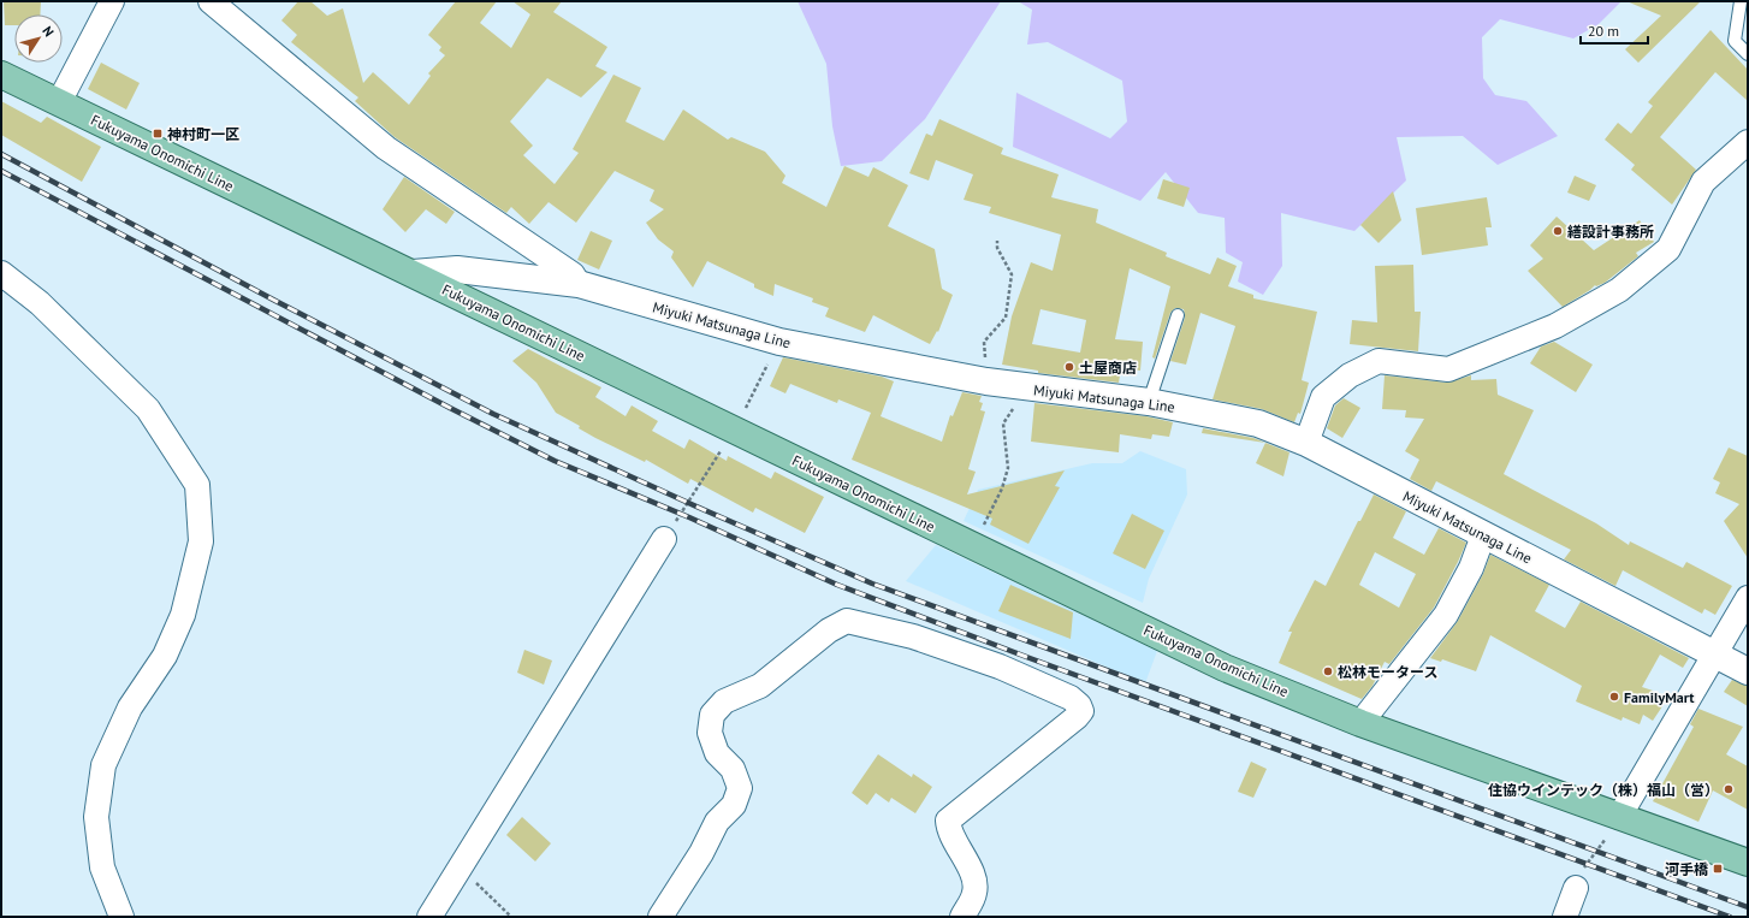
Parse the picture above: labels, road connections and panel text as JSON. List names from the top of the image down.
{
  "streets": {
    "main road": ["Fukuyama Onomichi Line", "Miyuki Matsunaga Line"]
  },
  "crossings": [
    ["Fukuyama Onomichi Line", "Miyuki Matsunaga Line"]
  ],
  "places": {
    "transit": ["神村町一区", "河手橋"],
    "other": [
      "繕設計事務所",
      "土屋商店",
      "松林モータース",
      "FamilyMart",
      "住協ウインテック（株）福山（営）"
    ]
  },
  "scale_bar": "20 m",
  "north": "top right"
}
